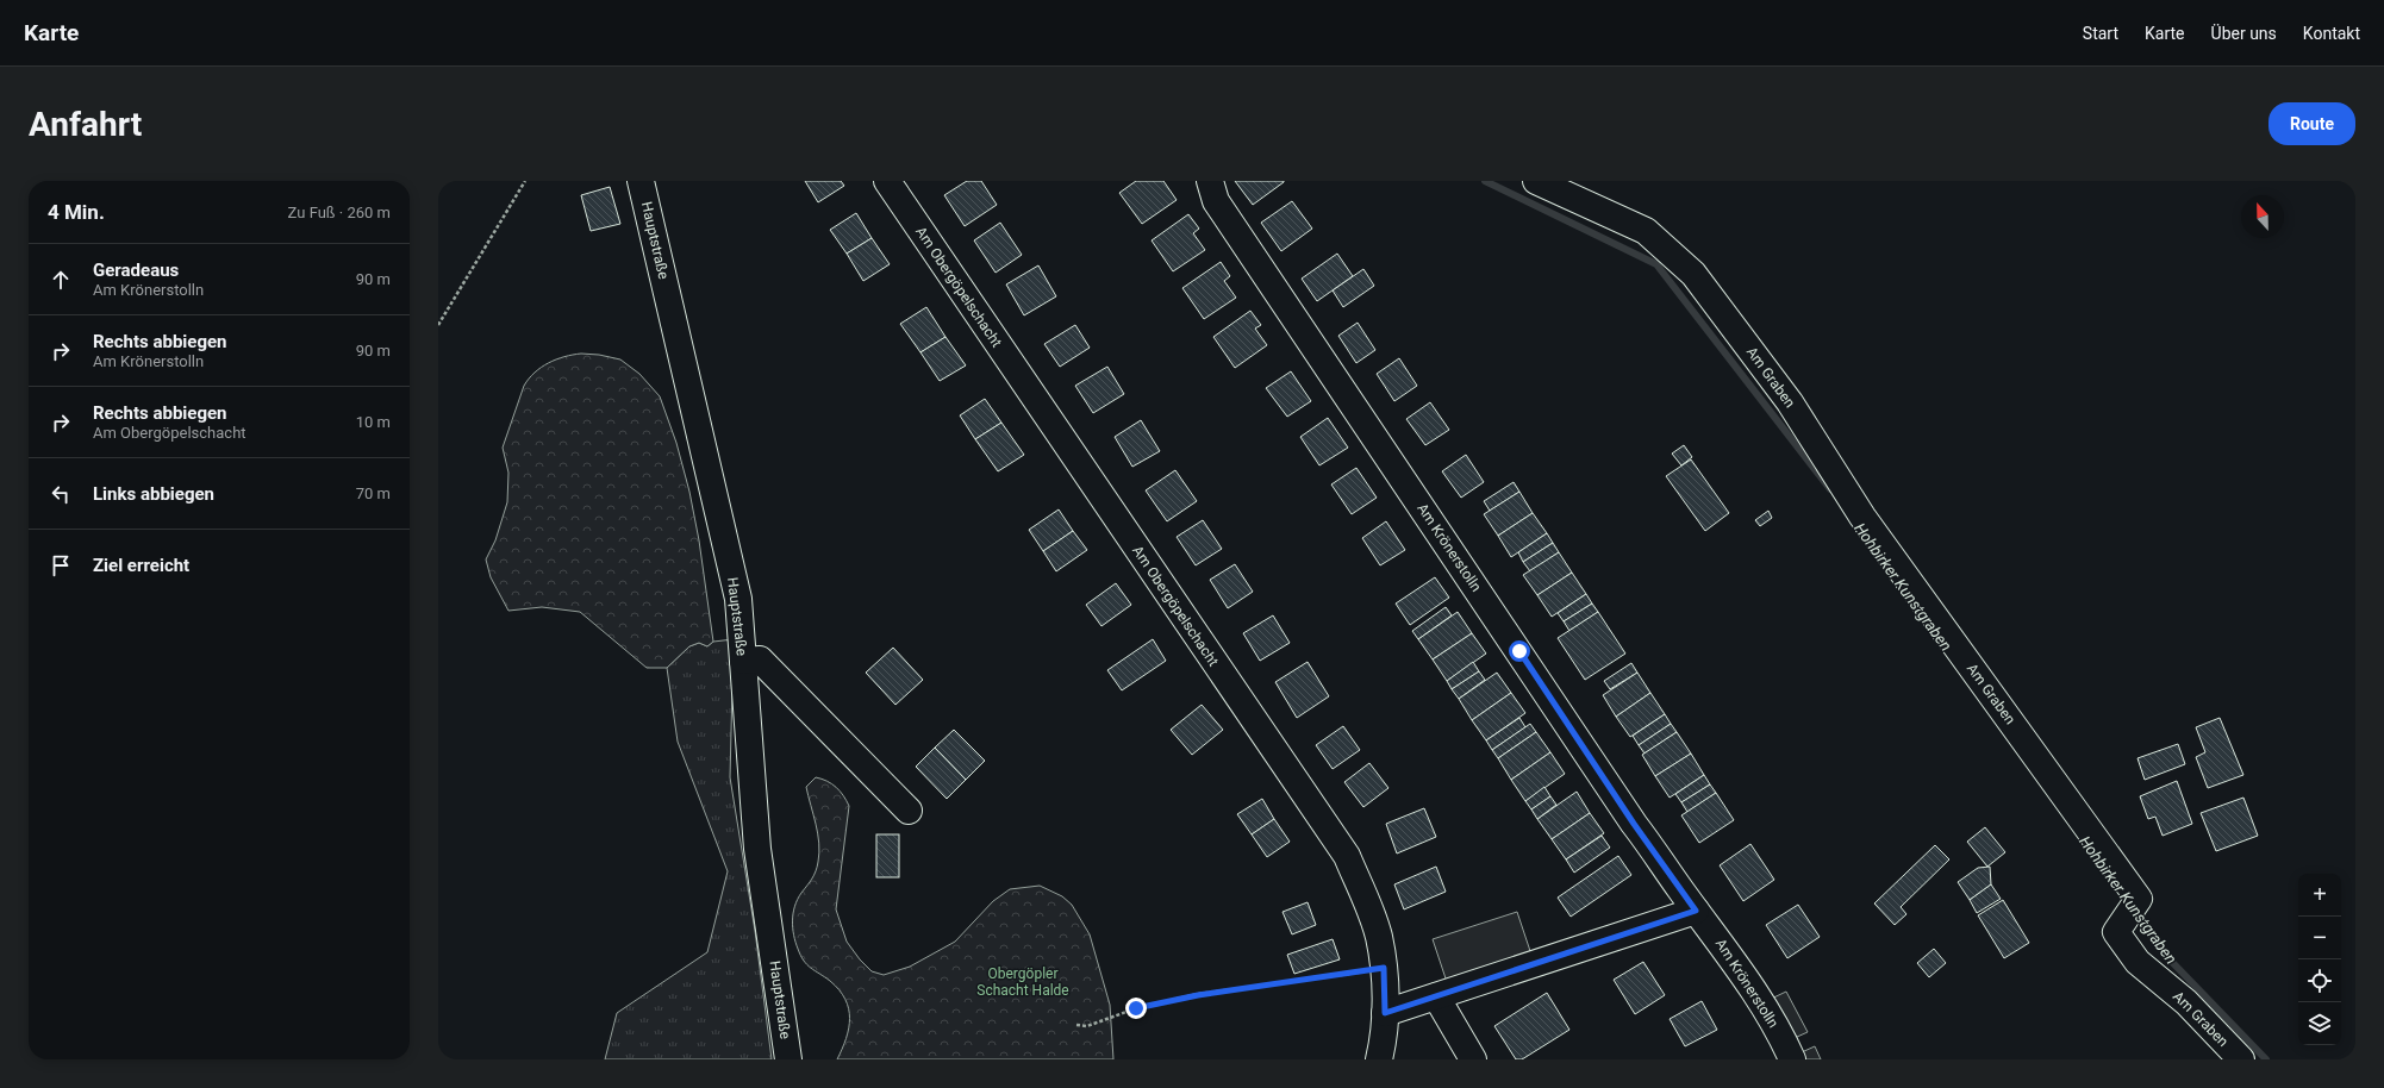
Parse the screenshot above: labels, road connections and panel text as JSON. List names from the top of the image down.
{
  "streets": {
    "street": [
      "Hauptstraße",
      "Am Obergöpelschacht",
      "Am Graben",
      "Am Krönerstolln"
    ]
  },
  "water": ["Hohbirker Kunstgraben"],
  "parks": ["Obergöpler Schacht Halde"],
  "north": "top",
  "page": {
    "header": "Karte",
    "nav": [
      "Start",
      "Karte",
      "Über uns",
      "Kontakt"
    ],
    "buttons": "Route",
    "title": "Anfahrt",
    "heading": ["4 Min.", "Zu Fuß · 260 m"],
    "list": [
      ["Geradeaus", "Am Krönerstolln", "90 m"],
      ["Rechts abbiegen", "Am Krönerstolln", "90 m"],
      ["Rechts abbiegen", "Am Obergöpelschacht", "10 m"],
      ["Links abbiegen", "70 m"],
      "Ziel erreicht"
    ],
    "map_buttons": ["+", "−"]
  }
}
